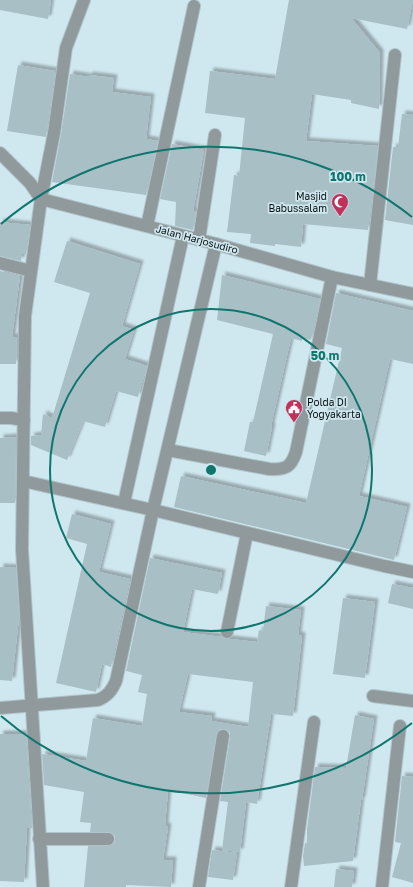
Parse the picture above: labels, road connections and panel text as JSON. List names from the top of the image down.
{
  "streets": {
    "street": ["Jalan Harjosudiro"]
  },
  "places": {
    "mosque": ["Masjid Babussalam"],
    "public building": ["Polda DI Yogyakarta"]
  },
  "rings": ["100 m", "50 m"]
}
